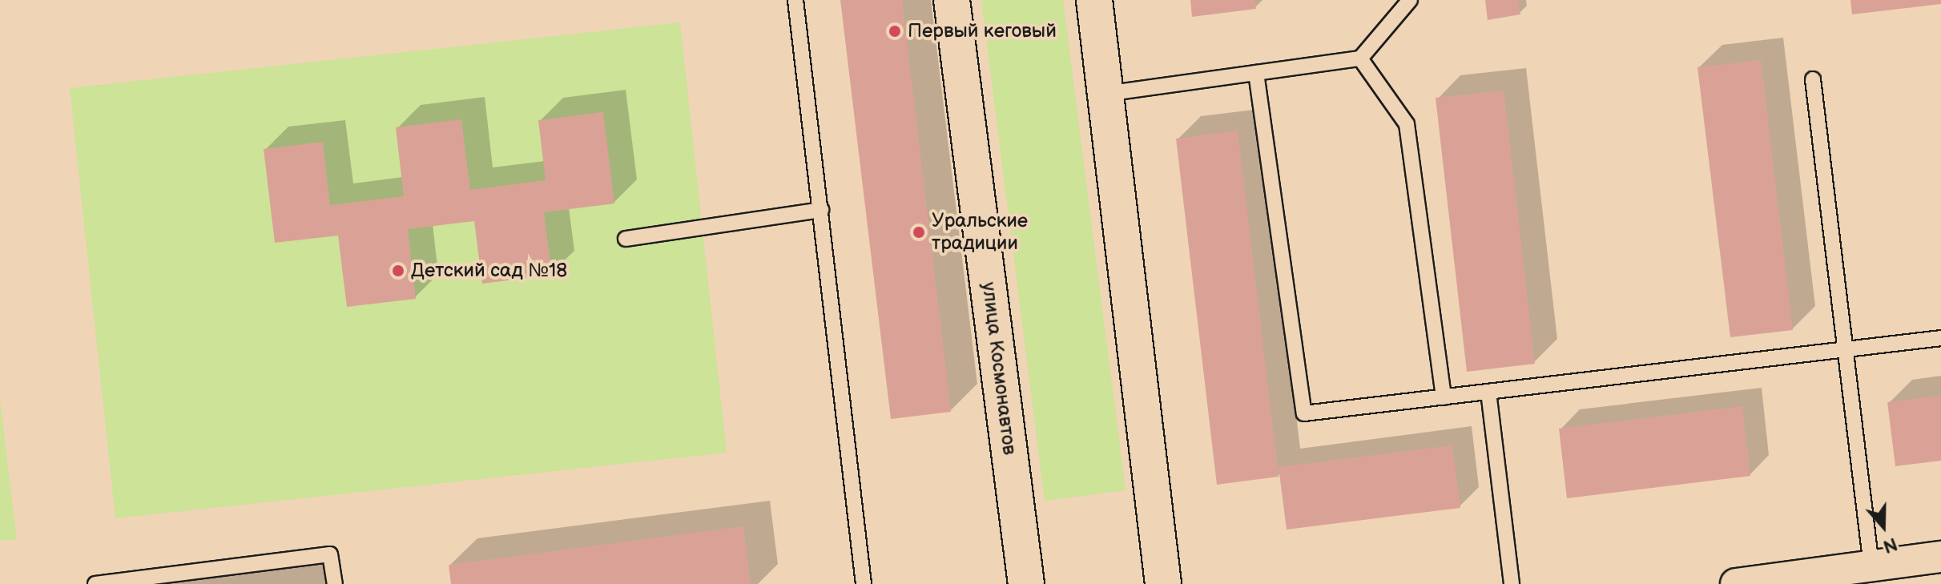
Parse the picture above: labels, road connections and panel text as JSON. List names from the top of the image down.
{
  "streets": {
    "street": ["улица Космонавтов"]
  },
  "places": ["Первый кеговый", "Уральские традиции", "Детский сад №18"],
  "north": "bottom"
}
